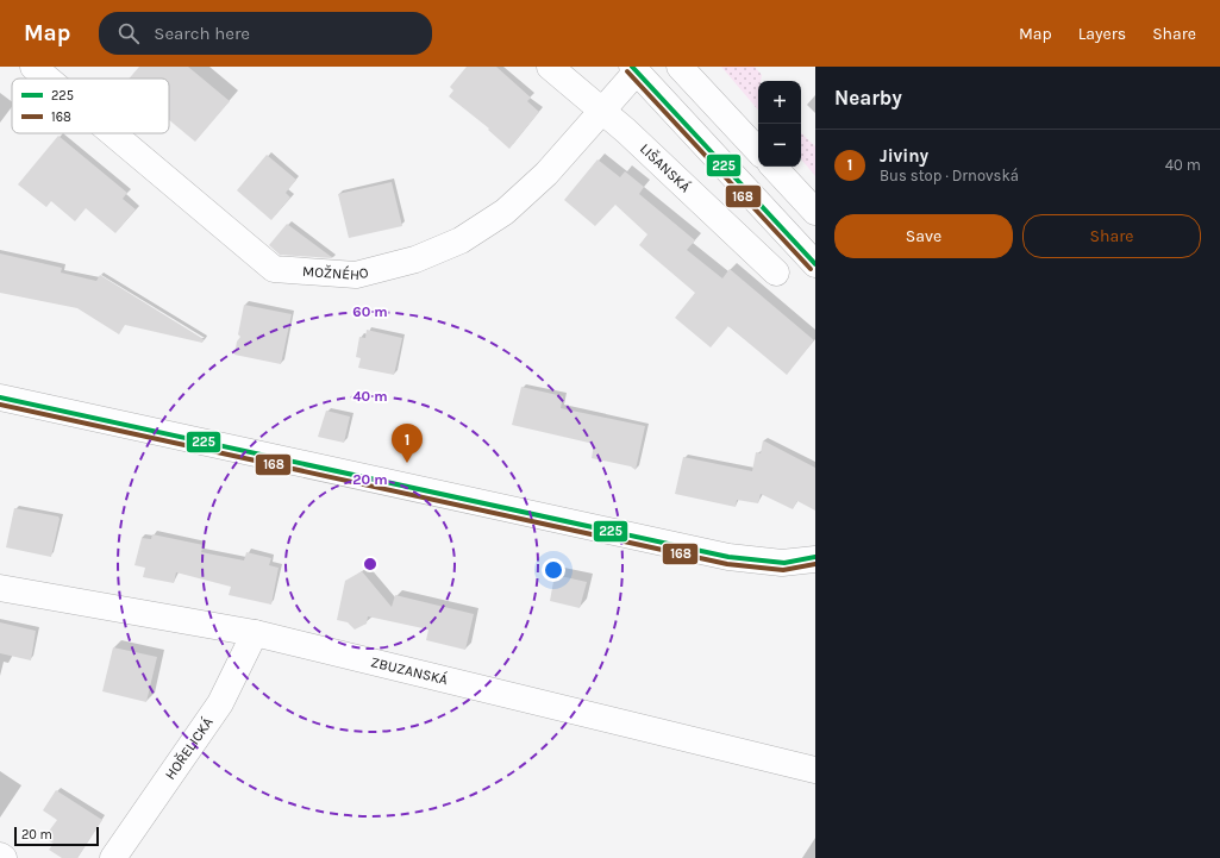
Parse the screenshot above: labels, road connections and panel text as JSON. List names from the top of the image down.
{
  "streets": {
    "street": [
      "LIŠANSKÁ",
      "MOŽNÉHO",
      "ZBUZANSKÁ",
      "HOŘELICKÁ"
    ]
  },
  "crossings": [
    ["LIŠANSKÁ", "MOŽNÉHO"],
    ["ZBUZANSKÁ", "HOŘELICKÁ"]
  ],
  "lines": ["transit line 225", "transit line 168"],
  "legend": ["225", "168"],
  "scale_bar": "20 m",
  "page": {
    "header": "Map",
    "search": "Search here",
    "nav": ["Map", "Layers", "Share"],
    "heading": "Nearby",
    "map_buttons": ["+", "−"],
    "list": [
      {
        "mark": "1",
        "name": "Jiviny",
        "note": "Bus stop · Drnovská",
        "value": "40 m"
      }
    ],
    "buttons": ["Save", "Share"],
    "pins": "1",
    "scale": "20 m"
  },
  "rings": ["60 m", "40 m", "20 m"]
}
